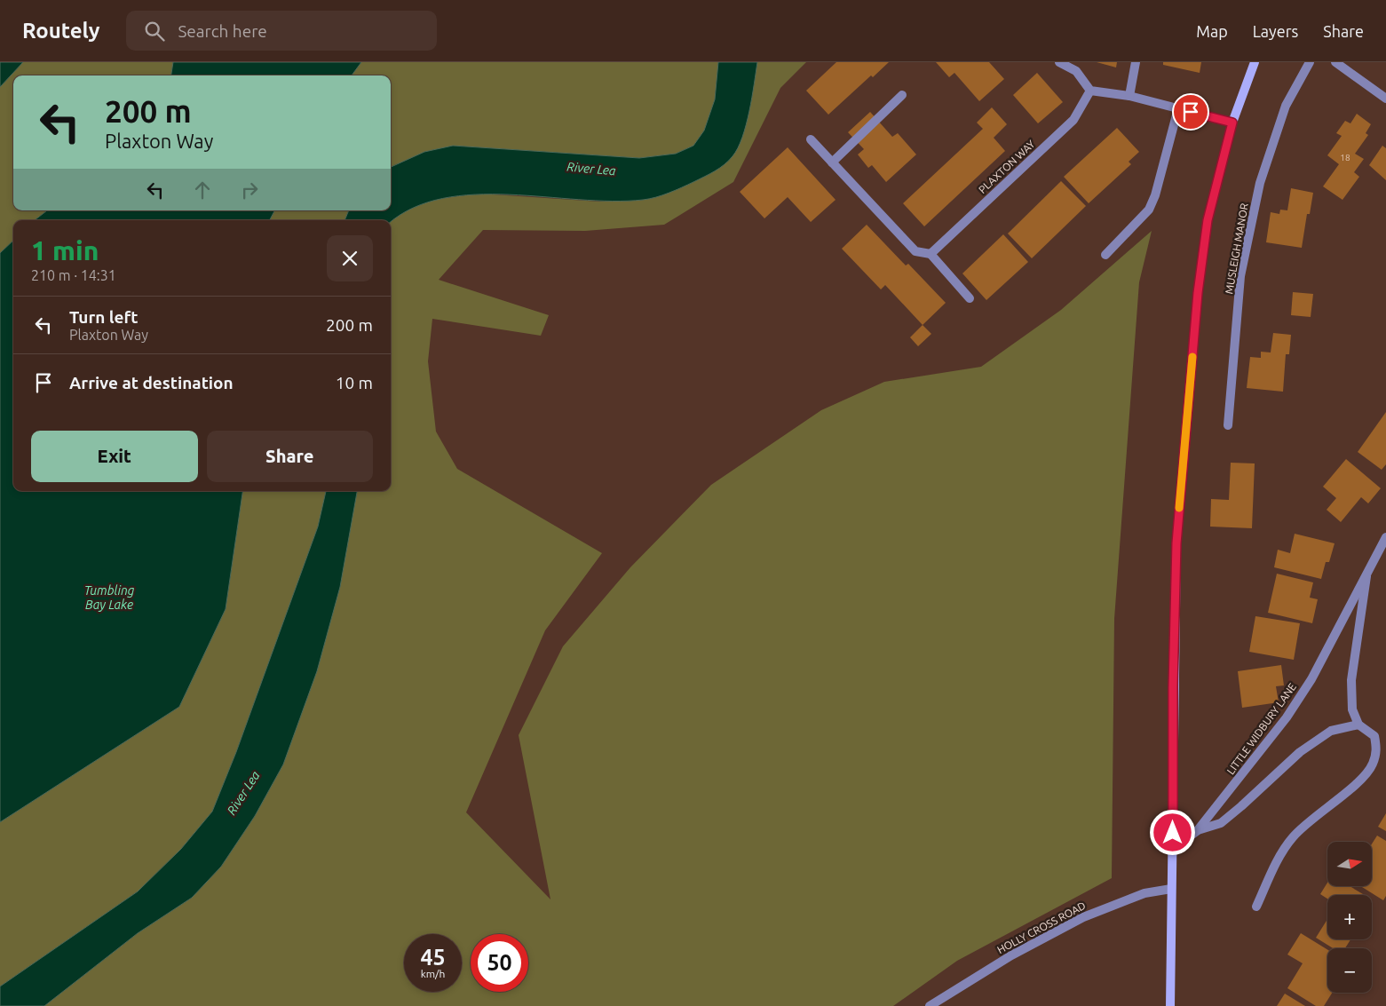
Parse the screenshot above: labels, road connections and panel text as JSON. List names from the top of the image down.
{
  "streets": {
    "street": [
      "PLAXTON WAY",
      "MUSLEIGH MANOR",
      "LITTLE WIDBURY LANE",
      "HOLLY CROSS ROAD"
    ]
  },
  "water": ["River Lea", "Tumbling Bay Lake"],
  "house_numbers": ["18"],
  "north": "right",
  "page": {
    "header": "Routely",
    "search": "Search here",
    "nav": ["Map", "Layers", "Share"],
    "turn": ["200 m", "Plaxton Way"],
    "heading": ["1 min", "210 m · 14:31"],
    "list": [
      {
        "name": "Turn left",
        "note": "Plaxton Way",
        "value": "200 m"
      },
      {
        "name": "Arrive at destination",
        "value": "10 m"
      }
    ],
    "buttons": ["Exit", "Share"],
    "map_buttons": ["+", "−"],
    "speed": "45 km/h",
    "limit": "50"
  }
}
